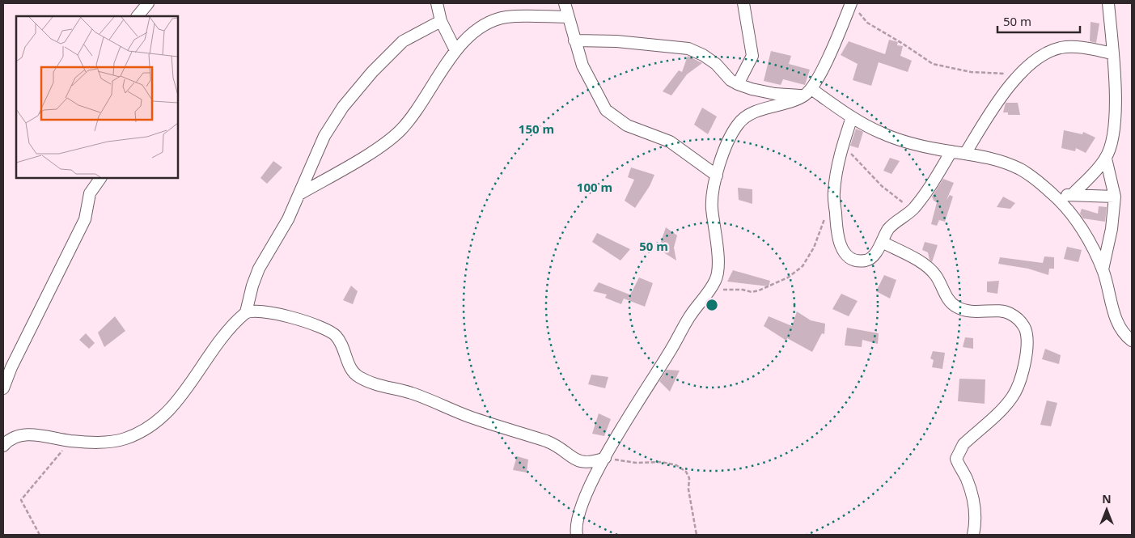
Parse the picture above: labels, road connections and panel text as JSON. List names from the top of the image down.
{
  "scale_bar": "50 m",
  "north": "top",
  "rings": ["150 m", "100 m", "50 m"]
}
